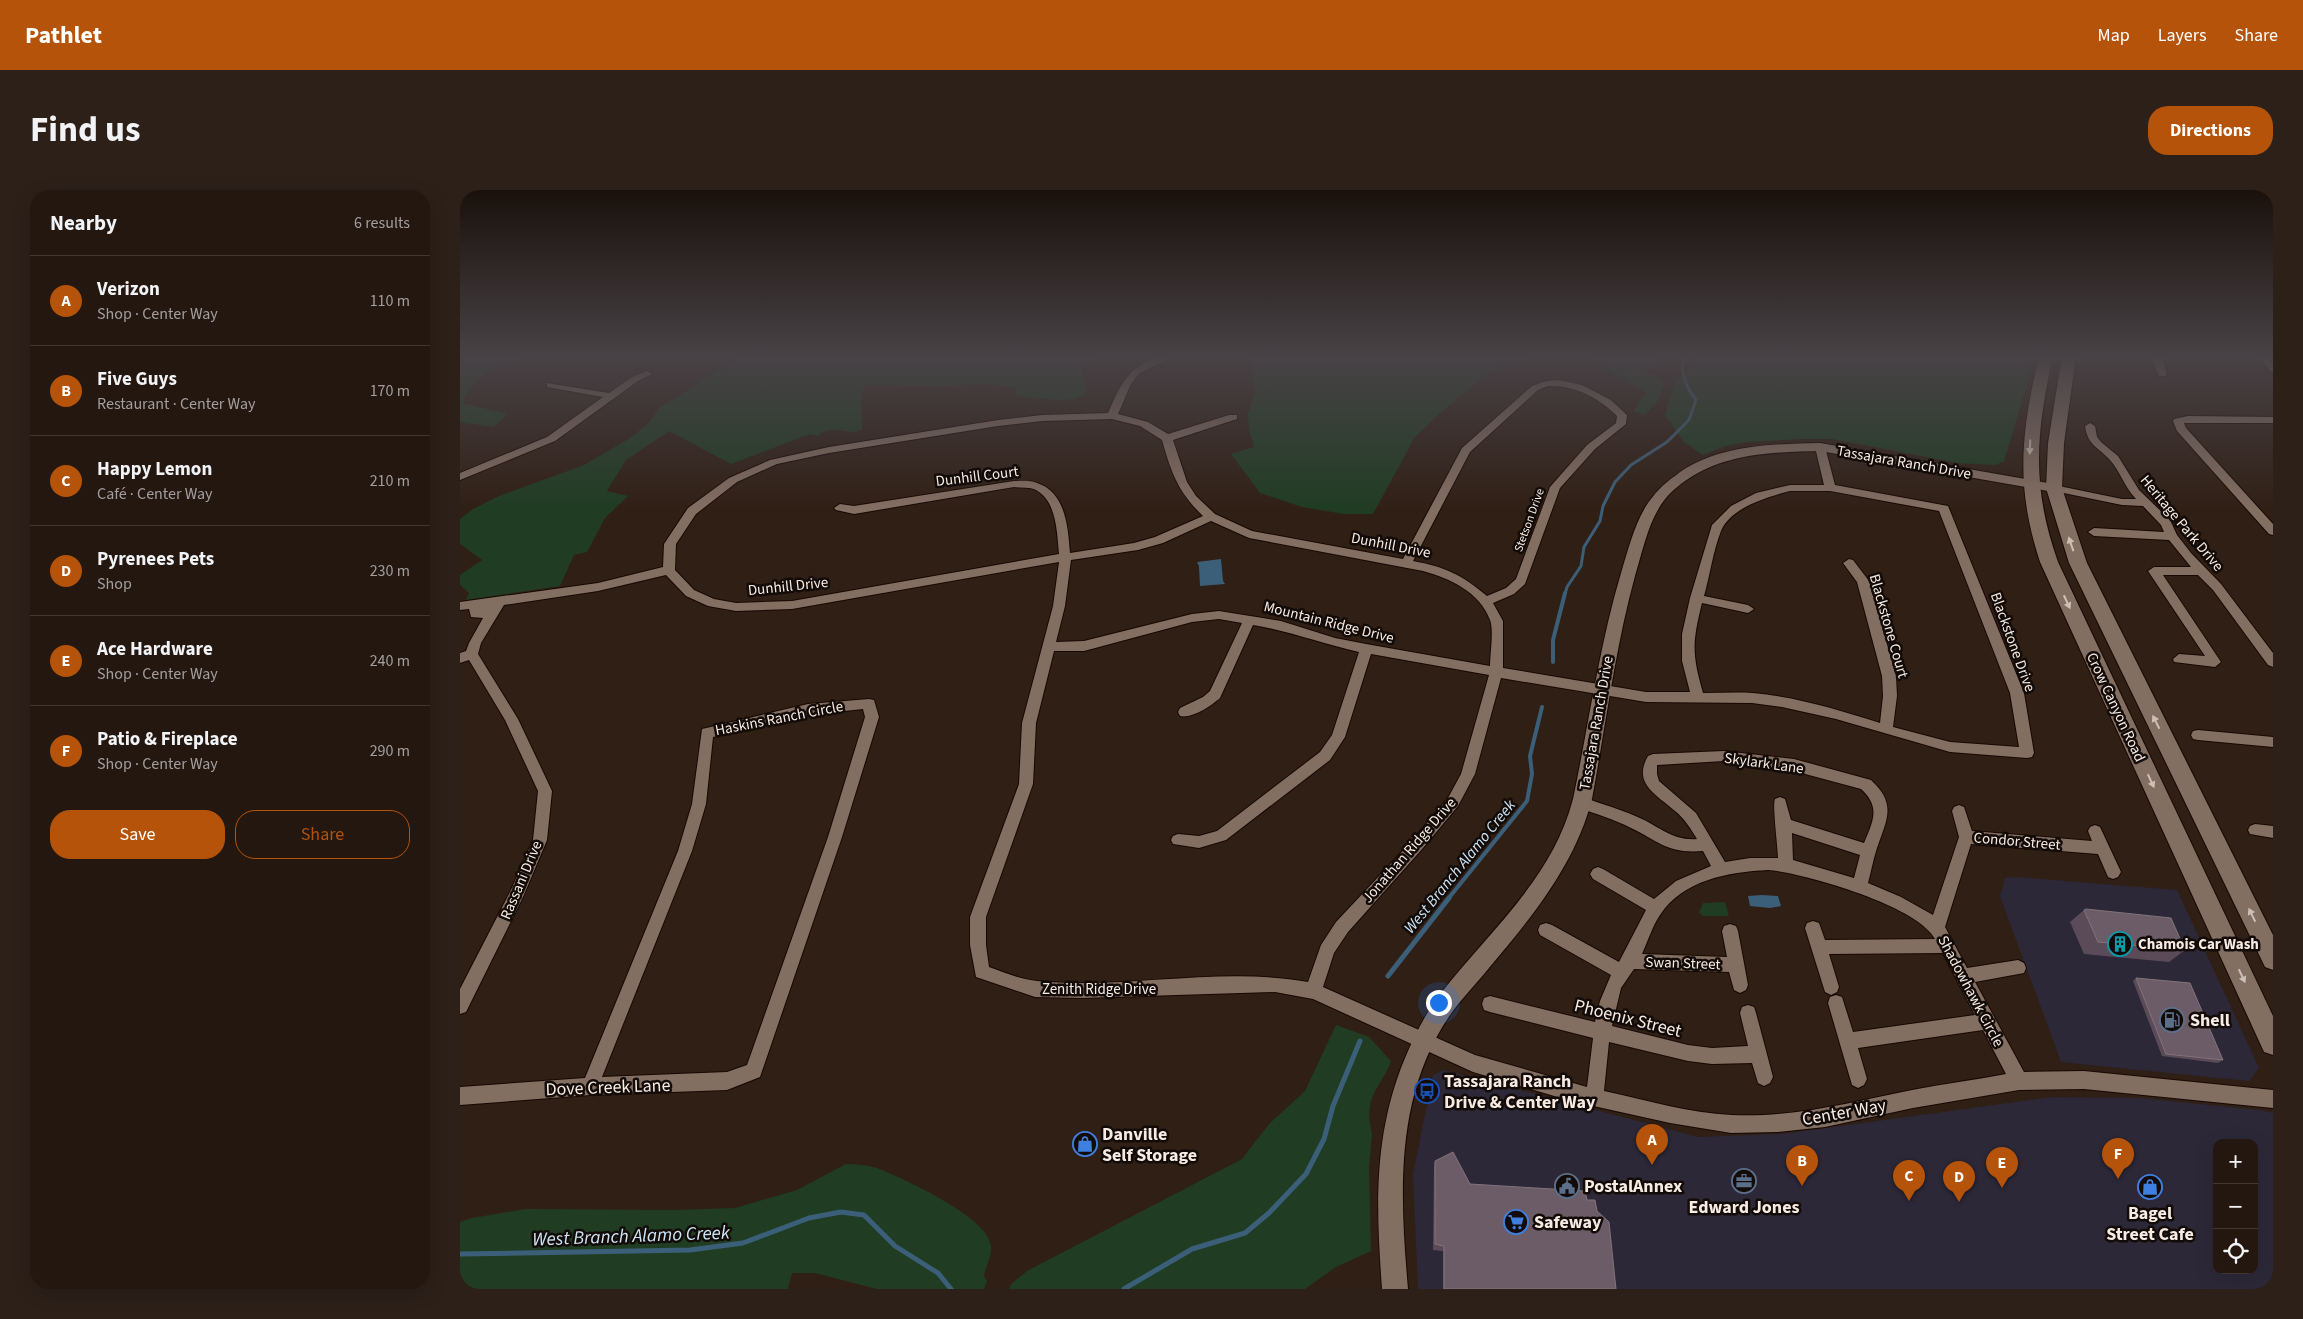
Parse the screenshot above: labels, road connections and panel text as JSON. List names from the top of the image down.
{
  "streets": {
    "main road": ["Crow Canyon Road"],
    "street": [
      "Tassajara Ranch Drive",
      "Dunhill Court",
      "Stetson Drive",
      "Heritage Park Drive",
      "Dunhill Drive",
      "Mountain Ridge Drive",
      "Blackstone Court",
      "Blackstone Drive",
      "Haskins Ranch Circle",
      "Skylark Lane",
      "Condor Street",
      "Jonathan Ridge Drive",
      "Rassani Drive",
      "Swan Street",
      "Zenith Ridge Drive",
      "Shadowhawk Circle",
      "Phoenix Street",
      "Dove Creek Lane",
      "Center Way"
    ]
  },
  "crossings": [
    ["Tassajara Ranch Drive", "Mountain Ridge Drive"],
    ["Tassajara Ranch Drive", "Blackstone Drive"],
    ["Tassajara Ranch Drive", "Crow Canyon Road"],
    ["Tassajara Ranch Drive", "Zenith Ridge Drive"],
    ["Tassajara Ranch Drive", "Center Way"],
    ["Dunhill Court", "Dunhill Drive"],
    ["Dunhill Court", "Zenith Ridge Drive"],
    ["Stetson Drive", "Dunhill Drive"],
    ["Dunhill Drive", "Mountain Ridge Drive"],
    ["Dunhill Drive", "Jonathan Ridge Drive"],
    ["Dunhill Drive", "Zenith Ridge Drive"],
    ["Mountain Ridge Drive", "Blackstone Drive"],
    ["Mountain Ridge Drive", "Jonathan Ridge Drive"],
    ["Mountain Ridge Drive", "Zenith Ridge Drive"],
    ["Blackstone Court", "Blackstone Drive"],
    ["Haskins Ranch Circle", "Dove Creek Lane"],
    ["Skylark Lane", "Shadowhawk Circle"],
    ["Condor Street", "Shadowhawk Circle"],
    ["Jonathan Ridge Drive", "Zenith Ridge Drive"],
    ["Swan Street", "Shadowhawk Circle"],
    ["Zenith Ridge Drive", "Center Way"],
    ["Shadowhawk Circle", "Phoenix Street"],
    ["Shadowhawk Circle", "Center Way"]
  ],
  "water": ["West Branch Alamo Creek"],
  "places": {
    "building": ["Chamois Car Wash"],
    "fuel station": ["Shell"],
    "bus stop": ["Tassajara Ranch Drive & Center Way"],
    "shop": ["Danville Self Storage", "Bagel Street Cafe"],
    "office": ["Edward Jones"],
    "public building": ["PostalAnnex"],
    "supermarket": ["Safeway"]
  },
  "page": {
    "header": "Pathlet",
    "nav": ["Map", "Layers", "Share"],
    "title": "Find us",
    "buttons": [
      "Directions",
      ["Save", "Share"]
    ],
    "heading": ["Nearby", "6 results"],
    "list": [
      {
        "mark": "A",
        "name": "Verizon",
        "note": "Shop · Center Way",
        "value": "110 m"
      },
      {
        "mark": "B",
        "name": "Five Guys",
        "note": "Restaurant · Center Way",
        "value": "170 m"
      },
      {
        "mark": "C",
        "name": "Happy Lemon",
        "note": "Café · Center Way",
        "value": "210 m"
      },
      {
        "mark": "D",
        "name": "Pyrenees Pets",
        "note": "Shop",
        "value": "230 m"
      },
      {
        "mark": "E",
        "name": "Ace Hardware",
        "note": "Shop · Center Way",
        "value": "240 m"
      },
      {
        "mark": "F",
        "name": "Patio & Fireplace",
        "note": "Shop · Center Way",
        "value": "290 m"
      }
    ],
    "pins": [
      "A",
      "F",
      "B",
      "E",
      "C",
      "D"
    ],
    "map_buttons": ["+", "−"]
  }
}
